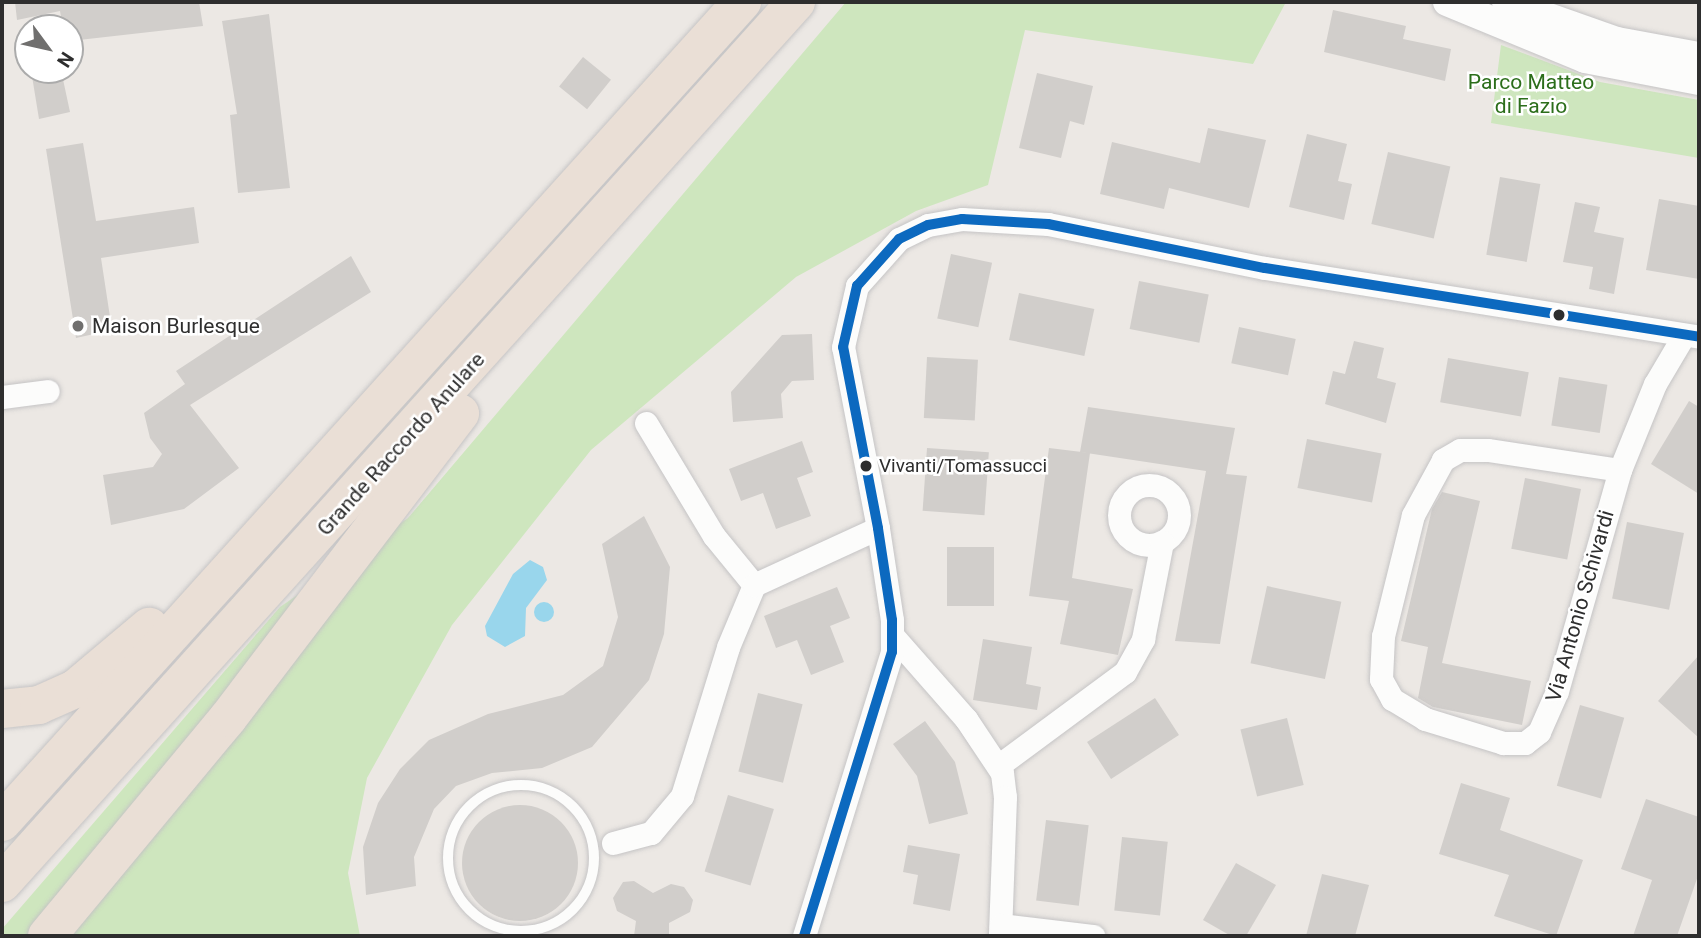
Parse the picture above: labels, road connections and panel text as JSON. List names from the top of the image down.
{
  "streets": {
    "highway": ["Grande Raccordo Anulare"],
    "street": ["Via Antonio Schivardi"]
  },
  "parks": ["Parco Matteo di Fazio"],
  "places": ["Maison Burlesque", "Vivanti/Tomassucci"],
  "north": "bottom right"
}
